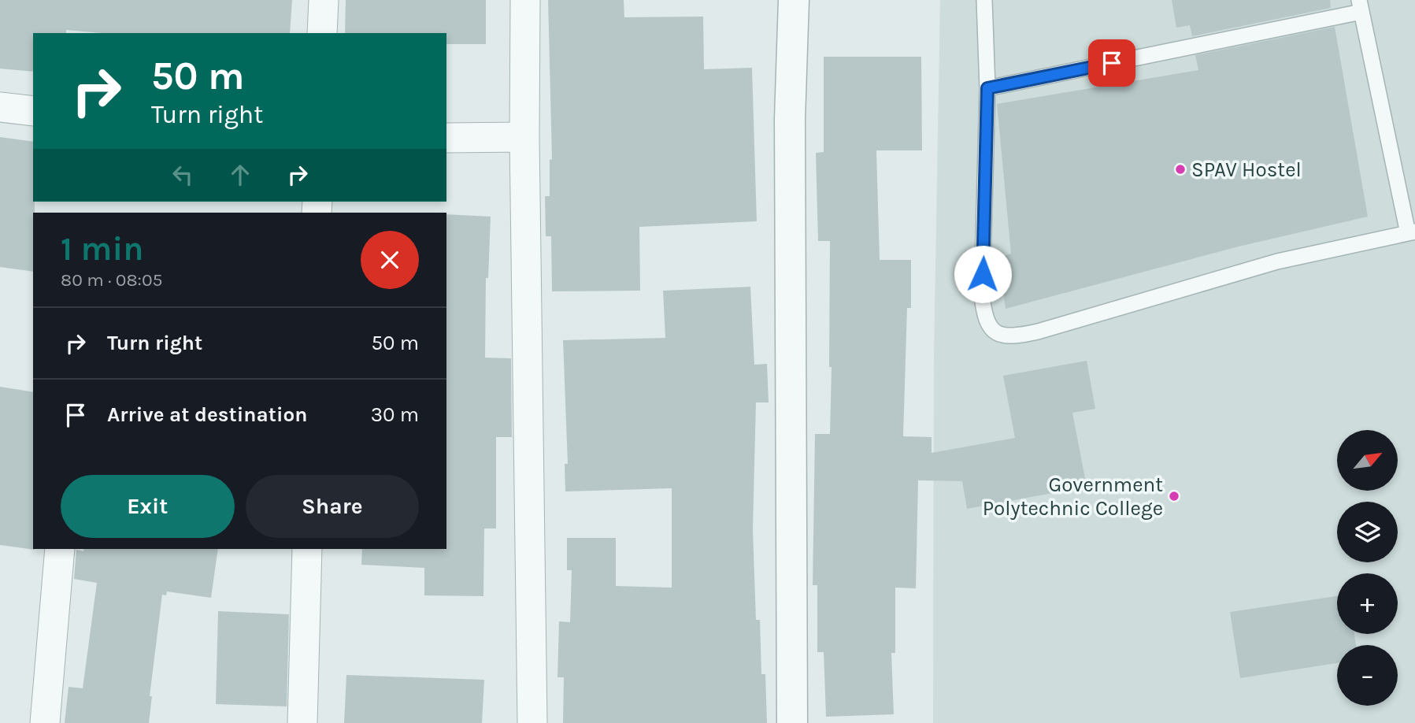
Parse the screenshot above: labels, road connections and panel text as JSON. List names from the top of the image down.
{
  "places": ["SPAV Hostel", "Government Polytechnic College"],
  "north": "top right",
  "page": {
    "turn": ["50 m", "Turn right"],
    "heading": ["1 min", "80 m · 08:05"],
    "list": [
      {
        "name": "Turn right",
        "value": "50 m"
      },
      {
        "name": "Arrive at destination",
        "value": "30 m"
      }
    ],
    "map_buttons": ["+", "−"],
    "buttons": ["Exit", "Share"]
  }
}
